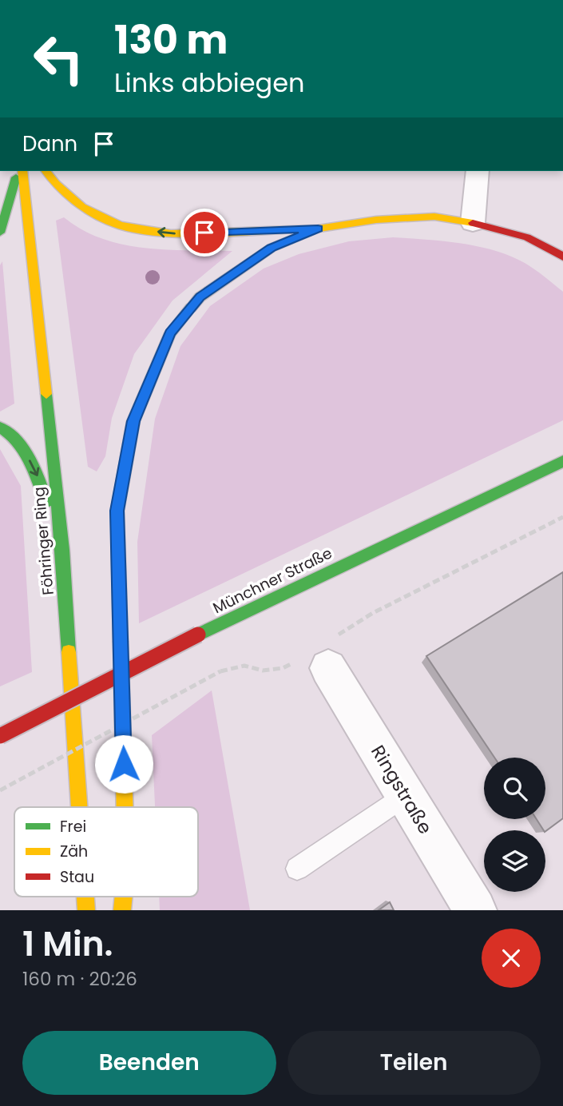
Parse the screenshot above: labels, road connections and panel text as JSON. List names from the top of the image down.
{
  "streets": {
    "main road": ["Föhringer Ring", "Münchner Straße"],
    "street": ["Ringstraße"]
  },
  "legend": ["Frei", "Zäh", "Stau"],
  "page": {
    "turn": ["130 m", "Links abbiegen"],
    "then": "Dann",
    "heading": ["1 Min.", "160 m · 20:26"],
    "buttons": ["Beenden", "Teilen"]
  }
}
